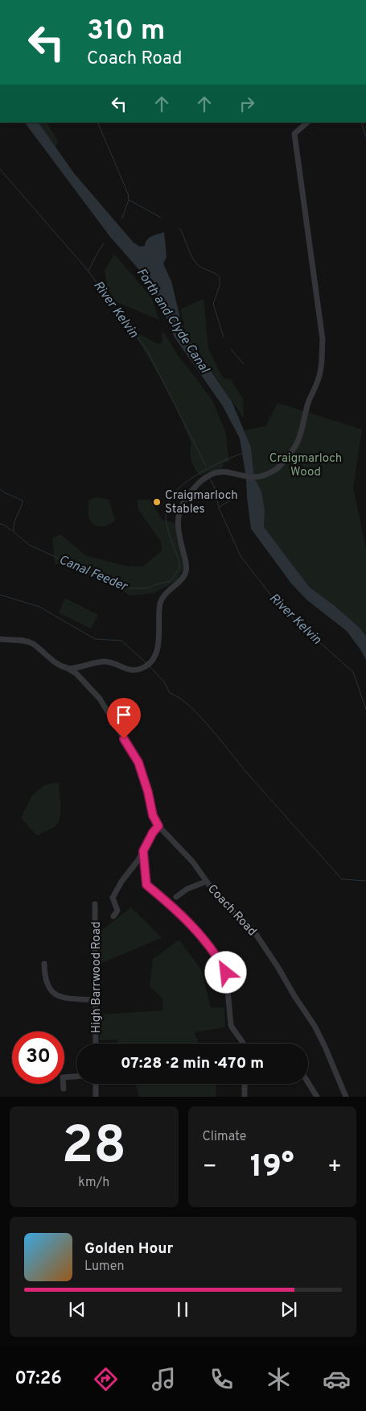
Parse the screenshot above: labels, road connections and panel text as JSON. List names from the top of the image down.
{
  "streets": {
    "street": ["Coach Road", "High Barrwood Road"]
  },
  "water": ["River Kelvin", "Forth and Clyde Canal", "Canal Feeder"],
  "parks": ["Craigmarloch Wood"],
  "places": ["Craigmarloch Stables"],
  "page": {
    "turn": ["310 m", "Coach Road"],
    "limit": "30",
    "trip": "07:28 · 2 min · 470 m",
    "tile": [
      ["28", "km/h"],
      "Climate"
    ],
    "heat": ["−", "19°", "+"],
    "song": ["Golden Hour", "Lumen"],
    "tabs": "07:26"
  }
}
